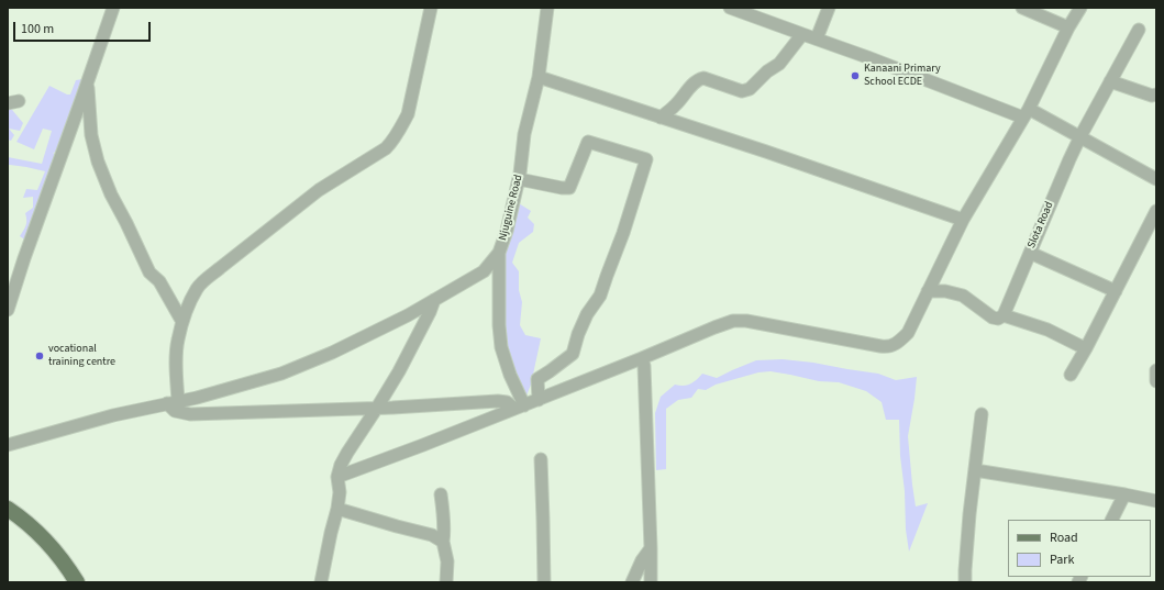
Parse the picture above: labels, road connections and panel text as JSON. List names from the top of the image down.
{
  "streets": {
    "street": ["Njuguine Road", "Slota Road"]
  },
  "places": ["Kanaani Primary School ECDE", "vocational training centre"],
  "legend": ["Road", "Park"],
  "scale_bar": "100 m"
}
